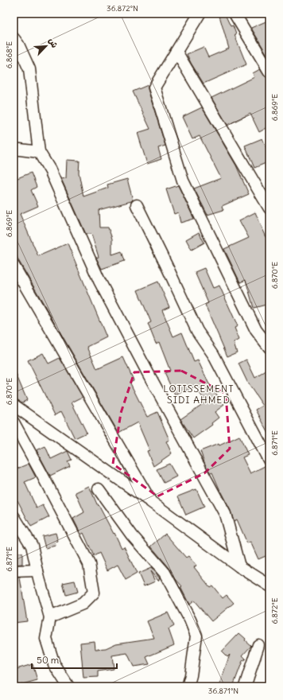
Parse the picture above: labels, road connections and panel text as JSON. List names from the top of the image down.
{
  "districts": ["LOTISSEMENT SIDI AHMED"],
  "scale_bar": "50 m",
  "north": "top right",
  "coordinates": [
    "36.872°N",
    "6.868°E",
    "6.869°E",
    "6.870°E",
    "6.871°E",
    "6.872°E",
    "36.871°N"
  ]
}
